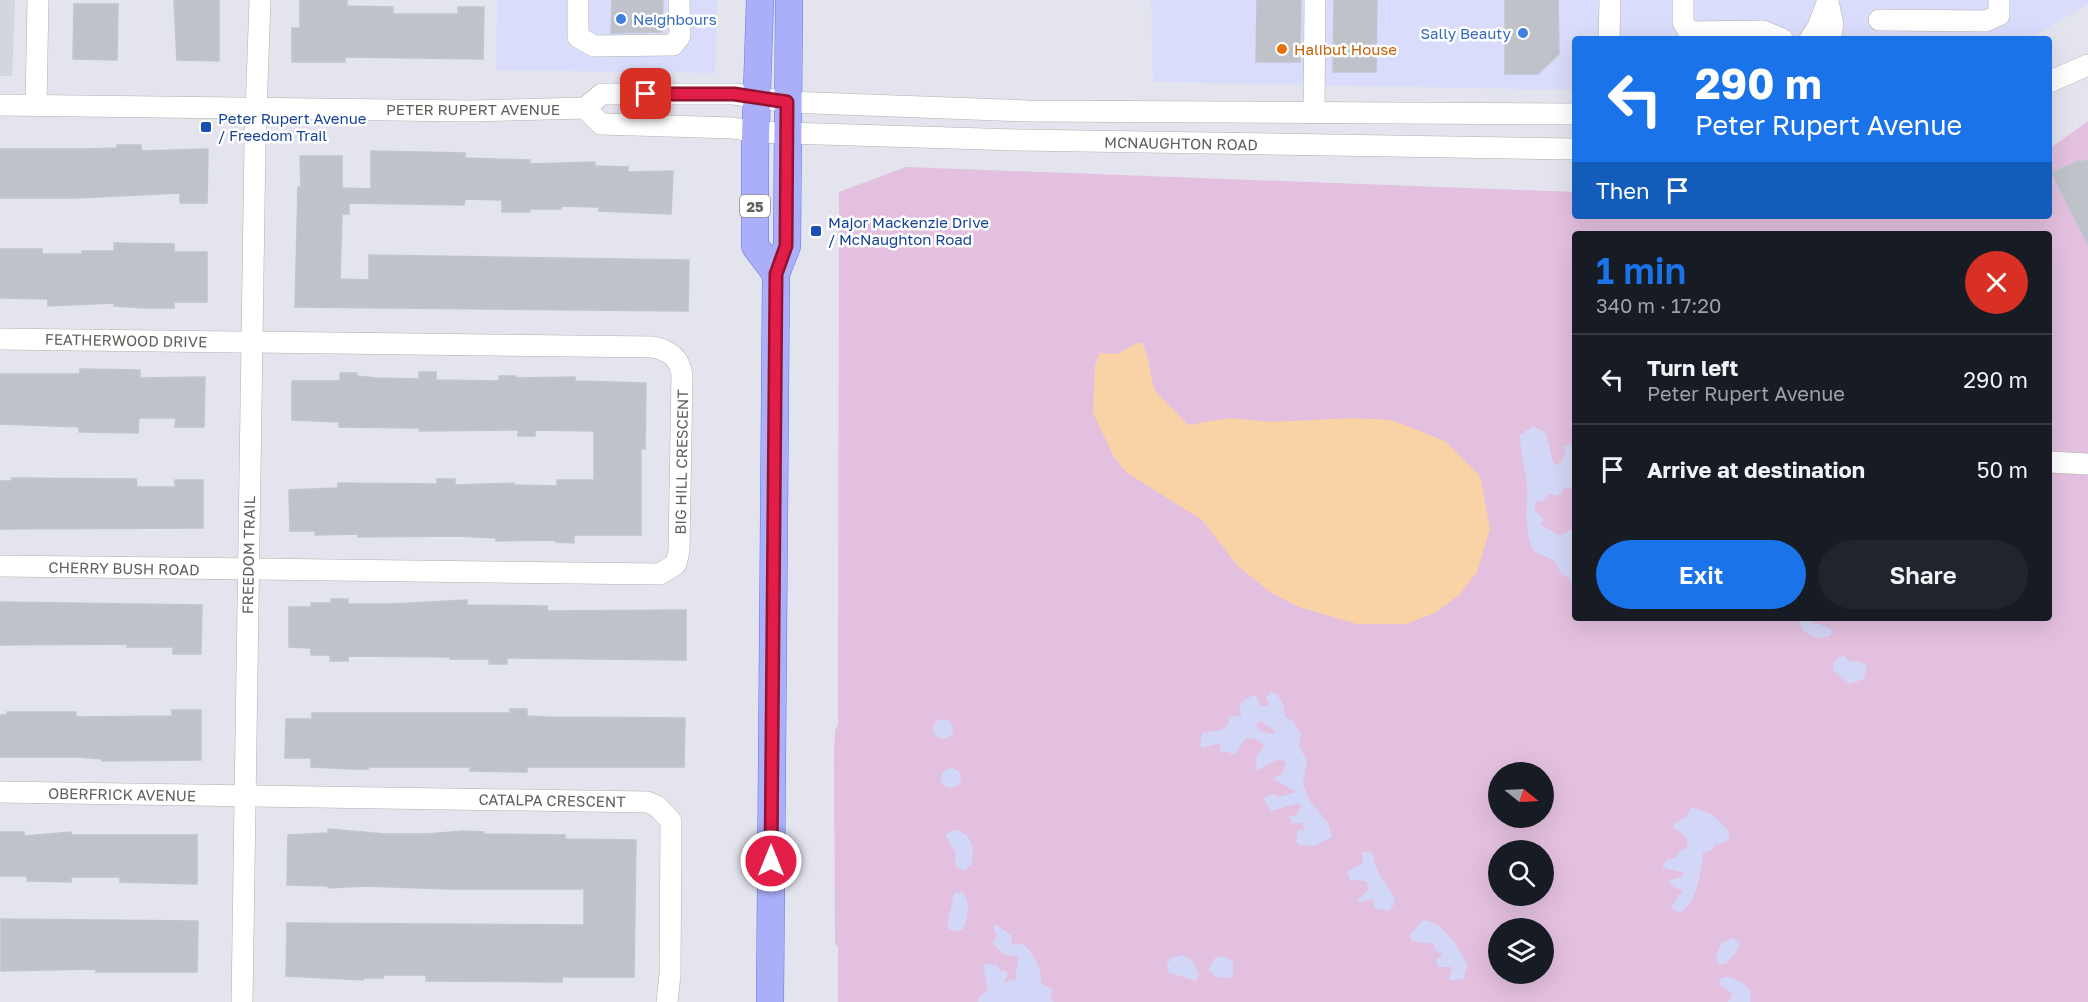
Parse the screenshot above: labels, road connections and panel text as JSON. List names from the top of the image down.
{
  "streets": {
    "main road": ["25"],
    "street": [
      "PETER RUPERT AVENUE",
      "MCNAUGHTON ROAD",
      "FEATHERWOOD DRIVE",
      "BIG HILL CRESCENT",
      "FREEDOM TRAIL",
      "CHERRY BUSH ROAD",
      "OBERFRICK AVENUE",
      "CATALPA CRESCENT"
    ]
  },
  "crossings": [
    ["PETER RUPERT AVENUE", "MCNAUGHTON ROAD"],
    ["PETER RUPERT AVENUE", "25"],
    ["PETER RUPERT AVENUE", "FREEDOM TRAIL"],
    ["MCNAUGHTON ROAD", "25"],
    ["FEATHERWOOD DRIVE", "BIG HILL CRESCENT"],
    ["FEATHERWOOD DRIVE", "FREEDOM TRAIL"],
    ["BIG HILL CRESCENT", "FREEDOM TRAIL"],
    ["BIG HILL CRESCENT", "CHERRY BUSH ROAD"],
    ["FREEDOM TRAIL", "CHERRY BUSH ROAD"],
    ["FREEDOM TRAIL", "OBERFRICK AVENUE"],
    ["FREEDOM TRAIL", "CATALPA CRESCENT"],
    ["OBERFRICK AVENUE", "CATALPA CRESCENT"]
  ],
  "places": {
    "other": ["Neighbours", "Sally Beauty", "Halibut House"],
    "transit": ["Peter Rupert Avenue / Freedom Trail", "Major Mackenzie Drive / McNaughton Road"]
  },
  "north": "right",
  "page": {
    "turn": ["290 m", "Peter Rupert Avenue"],
    "then": "Then",
    "heading": ["1 min", "340 m · 17:20"],
    "list": [
      {
        "name": "Turn left",
        "note": "Peter Rupert Avenue",
        "value": "290 m"
      },
      {
        "name": "Arrive at destination",
        "value": "50 m"
      }
    ],
    "buttons": ["Exit", "Share"]
  }
}
